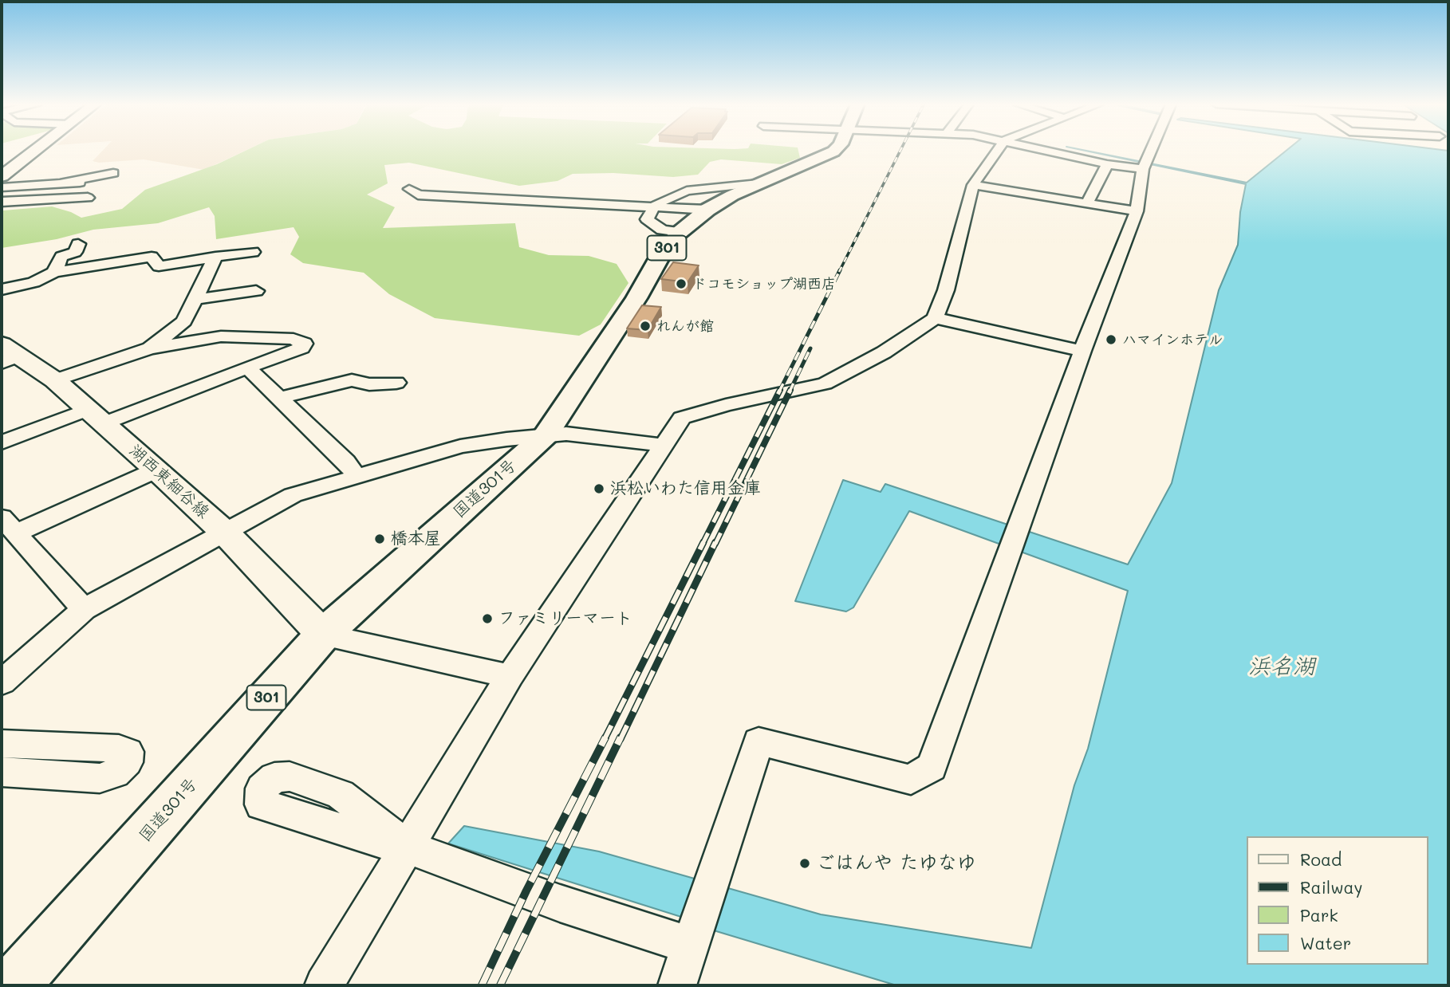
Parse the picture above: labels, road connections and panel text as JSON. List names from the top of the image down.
{
  "streets": {
    "highway": ["301", "国道301号"],
    "main road": ["湖西東細谷線"]
  },
  "crossings": [
    ["湖西東細谷線", "国道301号"]
  ],
  "water": ["浜名湖"],
  "places": [
    "ドコモショップ湖西店",
    "れんが館",
    "ハマインホテル",
    "浜松いわた信用金庫",
    "橋本屋",
    "ファミリーマート",
    "ごはんや たゆなゆ"
  ],
  "legend": [
    "Road",
    "Railway",
    "Park",
    "Water"
  ]
}
